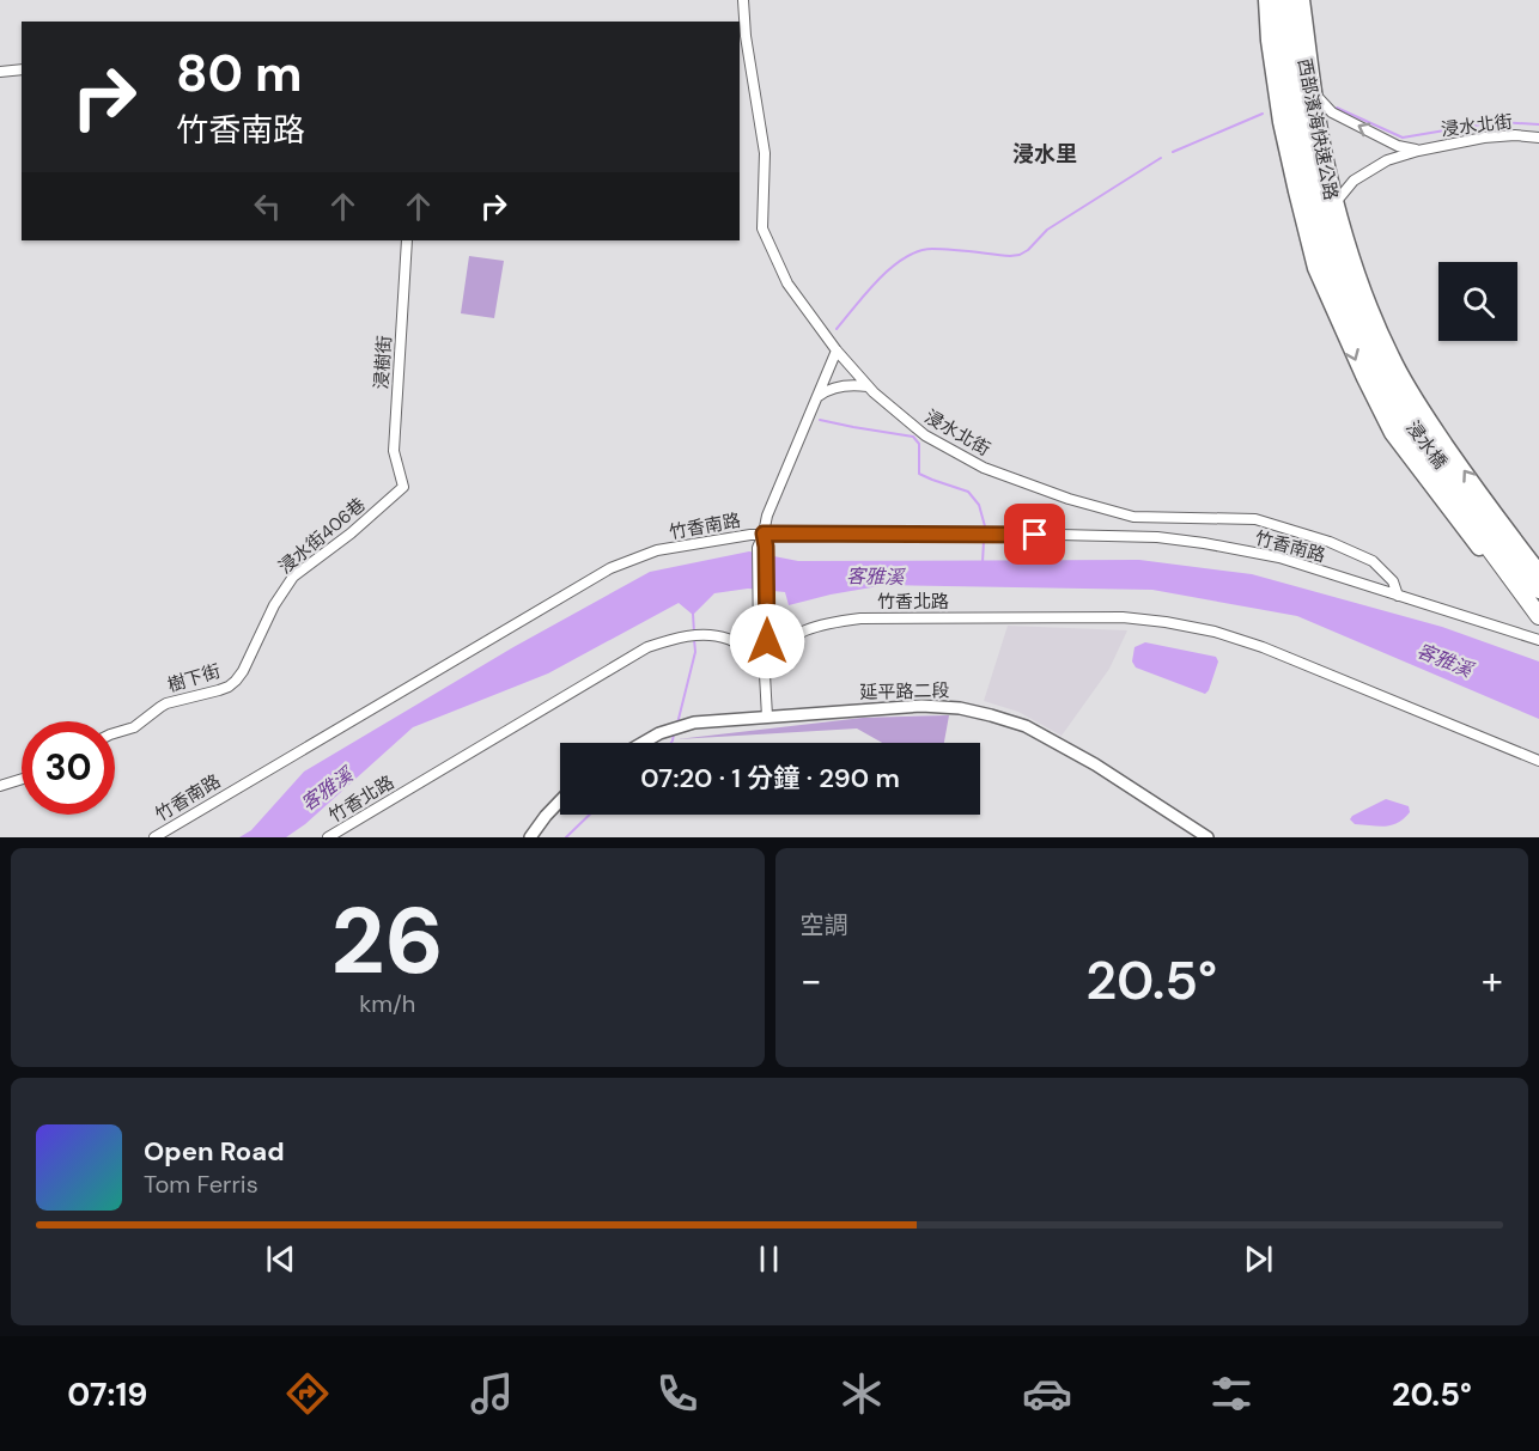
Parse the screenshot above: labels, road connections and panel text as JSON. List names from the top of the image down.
{
  "streets": {
    "highway": ["西部濱海快速公路", "浸水橋"],
    "street": [
      "浸水北街",
      "浸樹街",
      "竹香南路",
      "浸水街406巷",
      "竹香北路",
      "樹下街",
      "延平路二段"
    ]
  },
  "crossings": [
    ["浸水北街", "竹香南路"],
    ["西部濱海快速公路", "浸水橋"],
    ["浸樹街", "浸水街406巷"],
    ["浸水街406巷", "樹下街"]
  ],
  "districts": ["浸水里"],
  "water": ["客雅溪"],
  "page": {
    "turn": ["80 m", "竹香南路"],
    "limit": "30",
    "trip": "07:20 · 1 分鐘 · 290 m",
    "tile": [
      ["26", "km/h"],
      "空調"
    ],
    "heat": ["−", "20.5°", "+"],
    "song": ["Open Road", "Tom Ferris"],
    "tabs": ["07:19", "20.5°"]
  }
}
